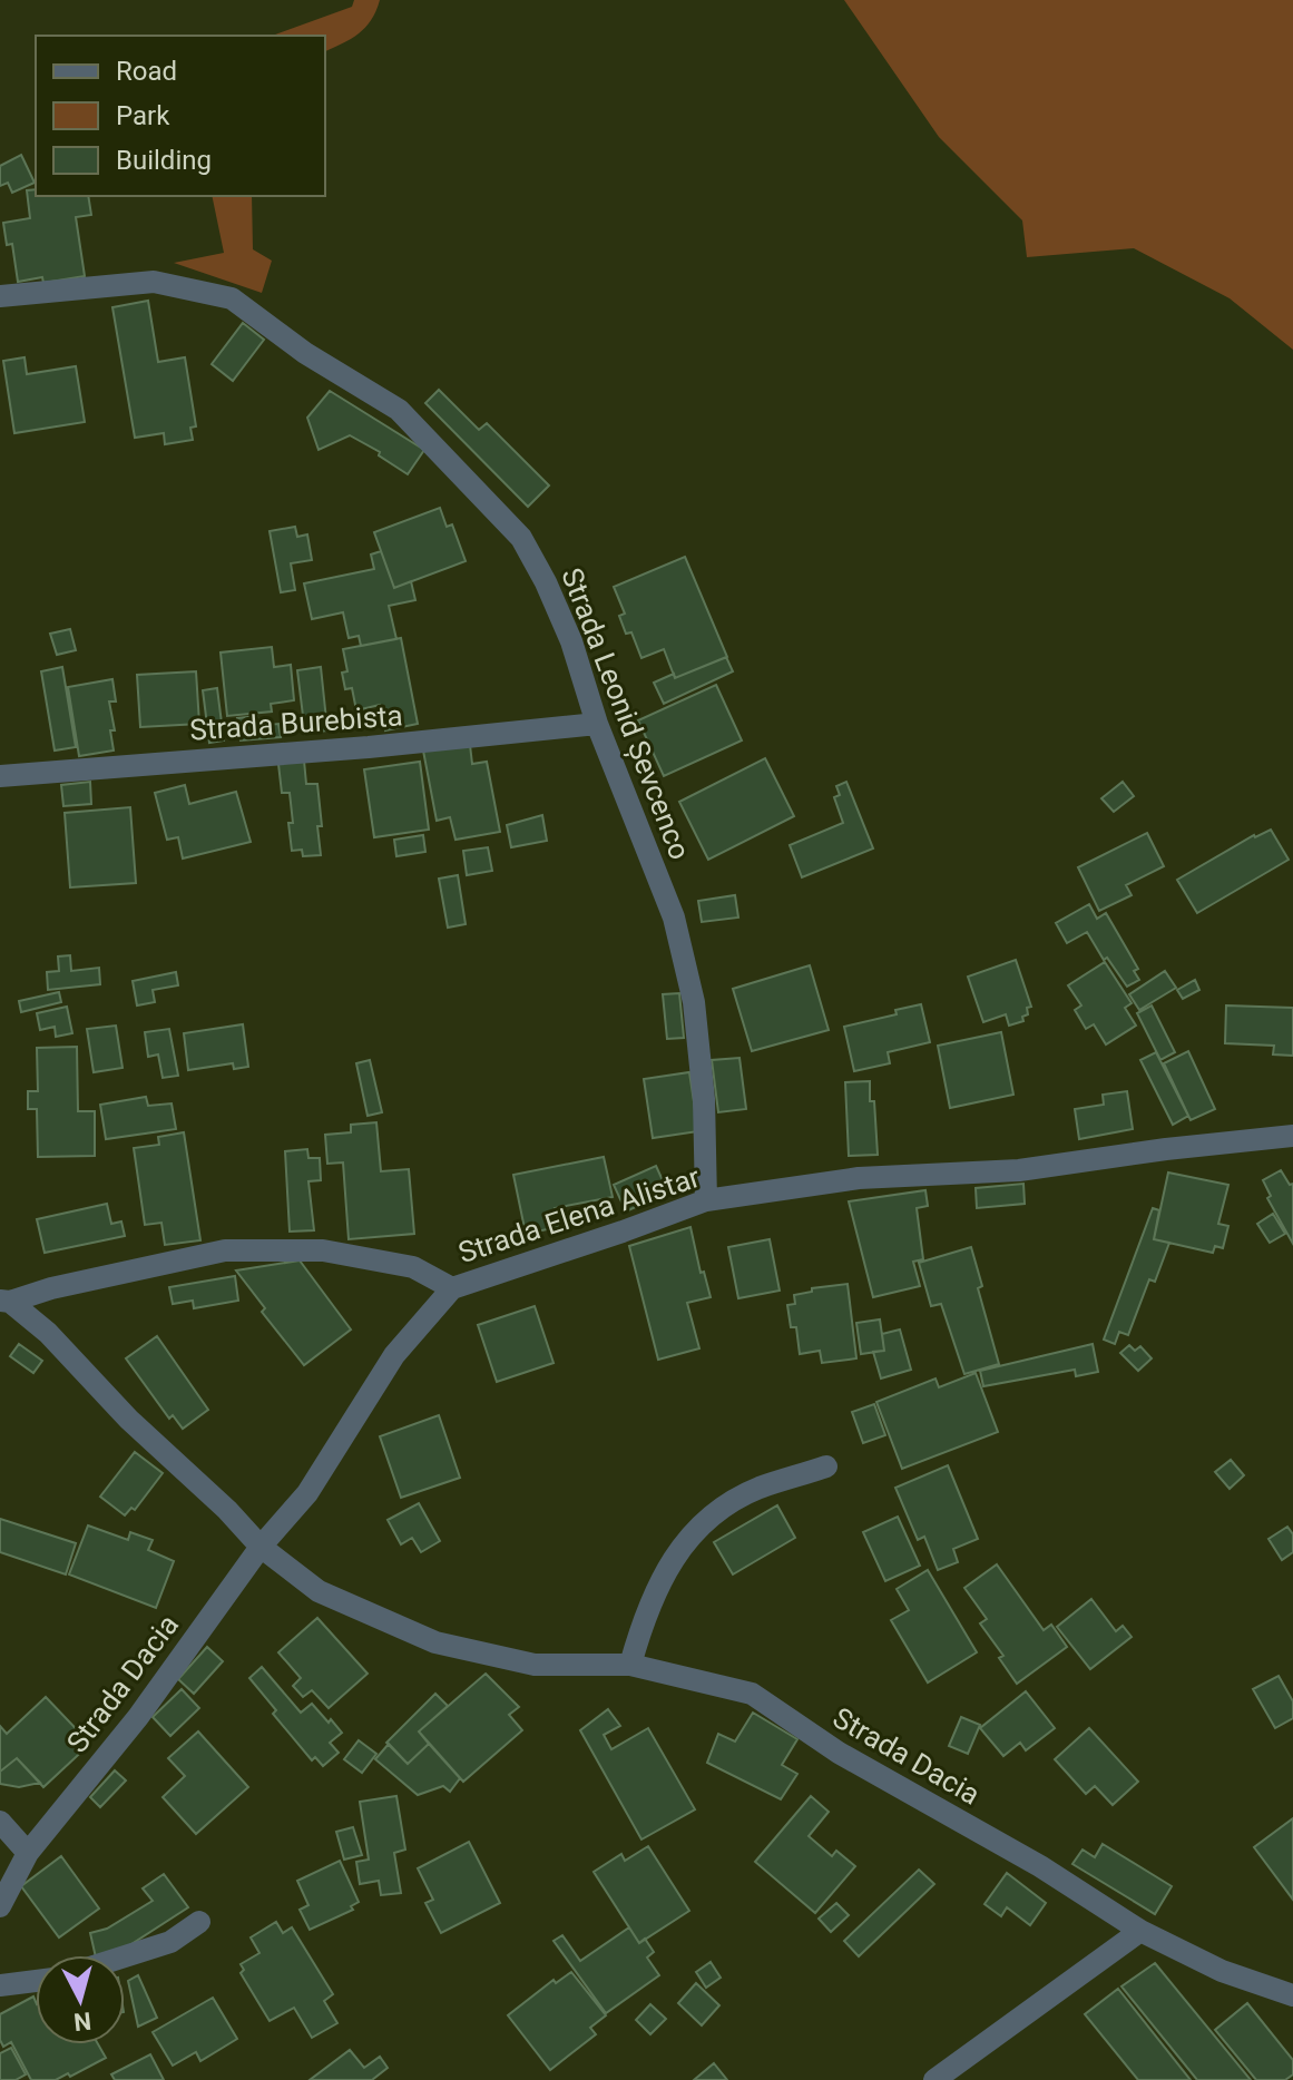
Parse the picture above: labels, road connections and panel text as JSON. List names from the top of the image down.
{
  "streets": {
    "street": [
      "Strada Leonid Șevcenco",
      "Strada Burebista",
      "Strada Elena Alistar",
      "Strada Dacia"
    ]
  },
  "crossings": [
    ["Strada Leonid Șevcenco", "Strada Burebista"],
    ["Strada Leonid Șevcenco", "Strada Elena Alistar"],
    ["Strada Elena Alistar", "Strada Dacia"]
  ],
  "legend": ["Road", "Park", "Building"],
  "north": "bottom"
}
